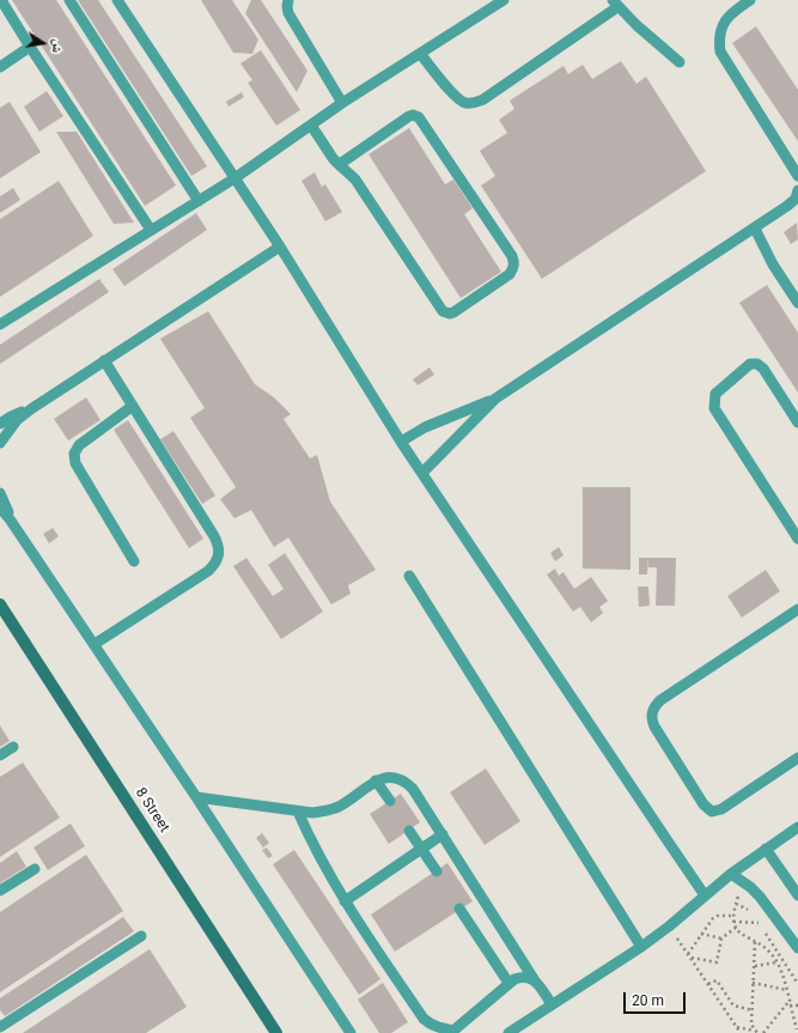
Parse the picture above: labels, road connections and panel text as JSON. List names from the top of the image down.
{
  "streets": {
    "street": ["8 Street"]
  },
  "scale_bar": "20 m",
  "north": "right"
}
